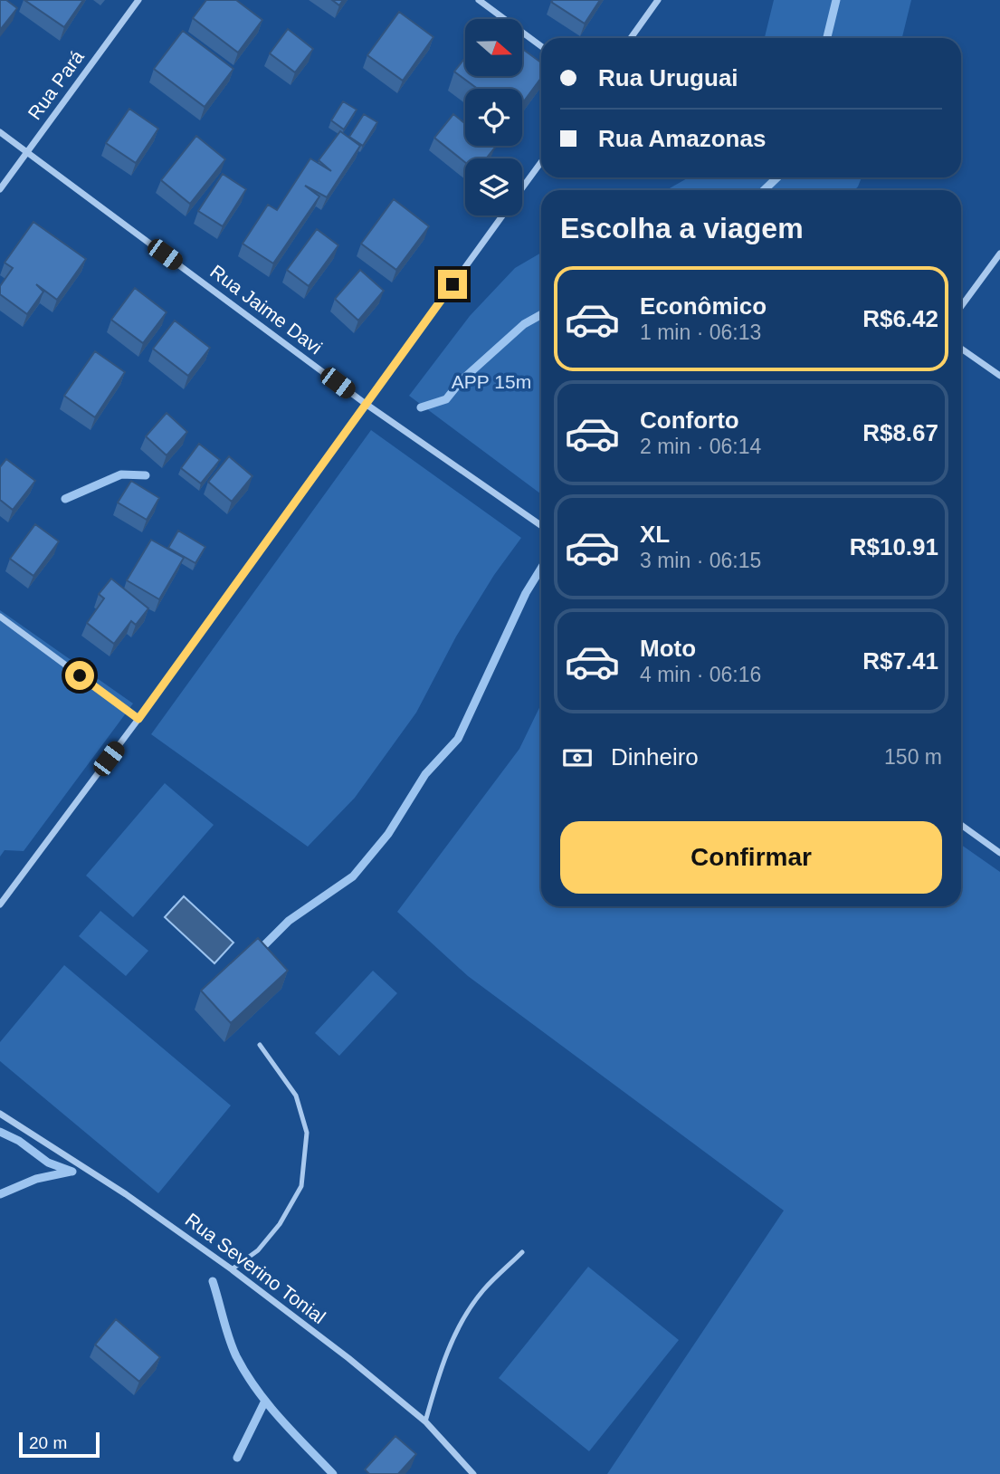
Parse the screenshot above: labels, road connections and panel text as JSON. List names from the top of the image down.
{
  "streets": {
    "street": ["Rua Pará", "Rua Jaime Davi", "Rua Severino Tonial"]
  },
  "crossings": [
    ["Rua Pará", "Rua Jaime Davi"]
  ],
  "parks": ["APP 15m"],
  "scale_bar": "20 m",
  "north": "right",
  "page": {
    "banner": ["Rua Uruguai", "Rua Amazonas"],
    "heading": "Escolha a viagem",
    "list": [
      {
        "name": "Econômico",
        "note": "1 min · 06:13",
        "value": "R$6.42"
      },
      {
        "name": "Conforto",
        "note": "2 min · 06:14",
        "value": "R$8.67"
      },
      {
        "name": "XL",
        "note": "3 min · 06:15",
        "value": "R$10.91"
      },
      {
        "name": "Moto",
        "note": "4 min · 06:16",
        "value": "R$7.41"
      }
    ],
    "pay": ["Dinheiro", "150 m"],
    "buttons": "Confirmar",
    "scale": "20 m"
  }
}
